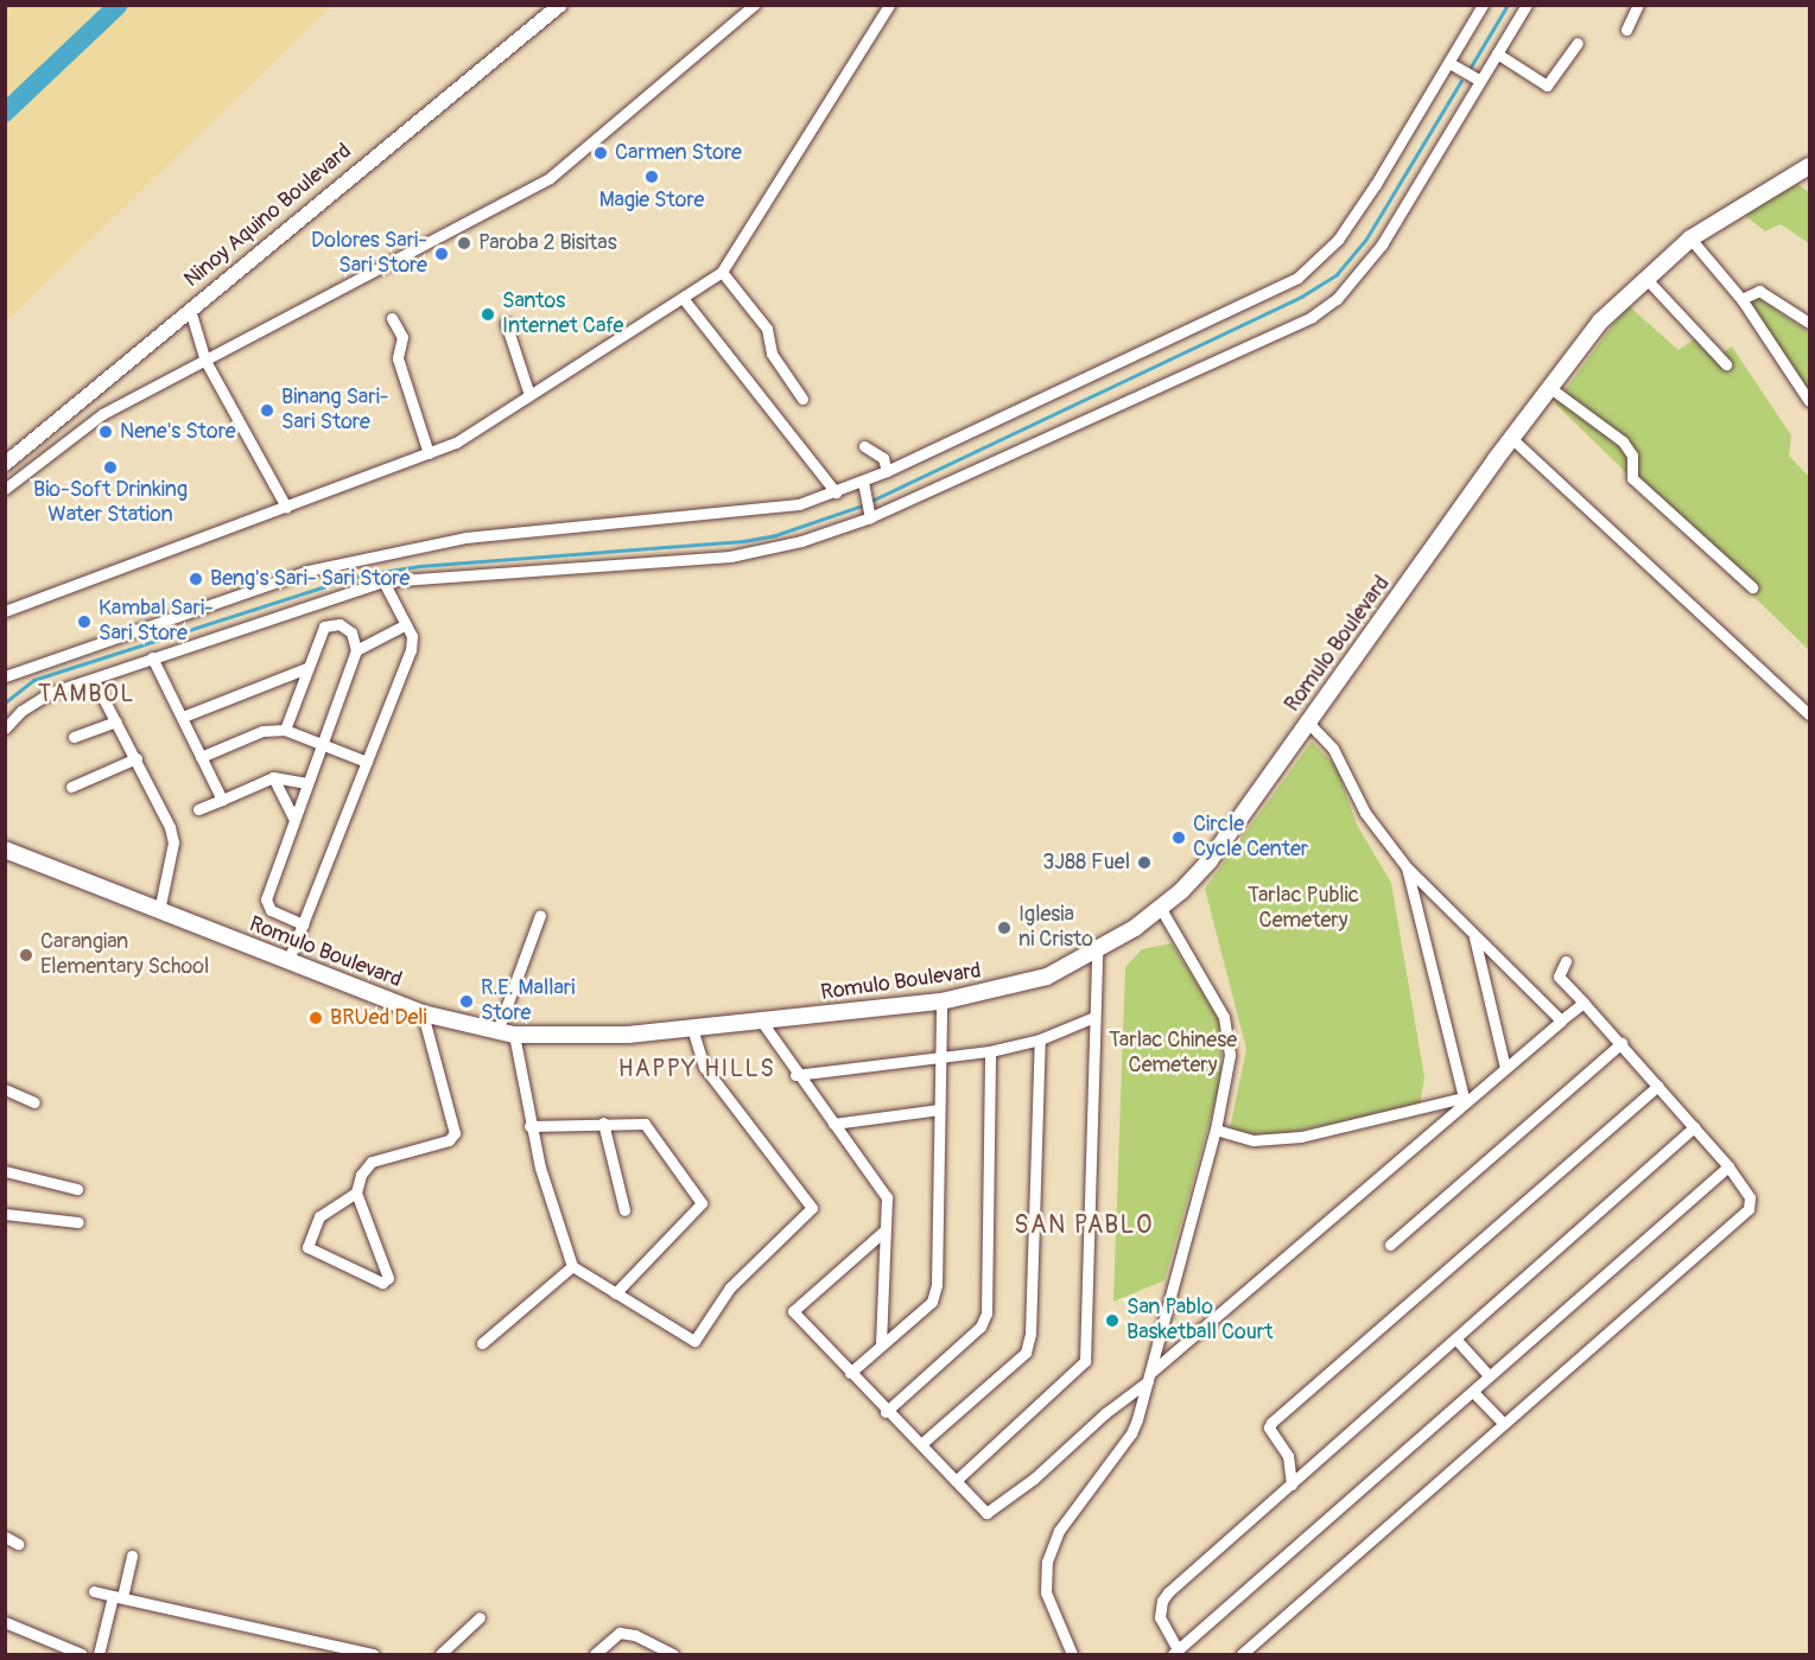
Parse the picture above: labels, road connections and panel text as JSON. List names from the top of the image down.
{
  "streets": {
    "highway": ["Romulo Boulevard"],
    "main road": ["Ninoy Aquino Boulevard"]
  },
  "districts": ["TAMBOL", "HAPPY HILLS", "SAN PABLO"],
  "parks": ["Tarlac Public Cemetery", "Tarlac Chinese Cemetery"],
  "places": [
    "Carmen Store",
    "Magie Store",
    "Paroba 2 Bisitas",
    "Dolores Sari- Sari Store",
    "Santos Internet Cafe",
    "Binang Sari- Sari Store",
    "Nene's Store",
    "Bio-Soft Drinking Water Station",
    "Beng's Sari- Sari Store",
    "Kambal Sari- Sari Store",
    "Circle Cycle Center",
    "3J88 Fuel",
    "Iglesia ni Cristo",
    "Carangian Elementary School",
    "R.E. Mallari Store",
    "BRUed Deli",
    "San Pablo Basketball Court"
  ]
}
